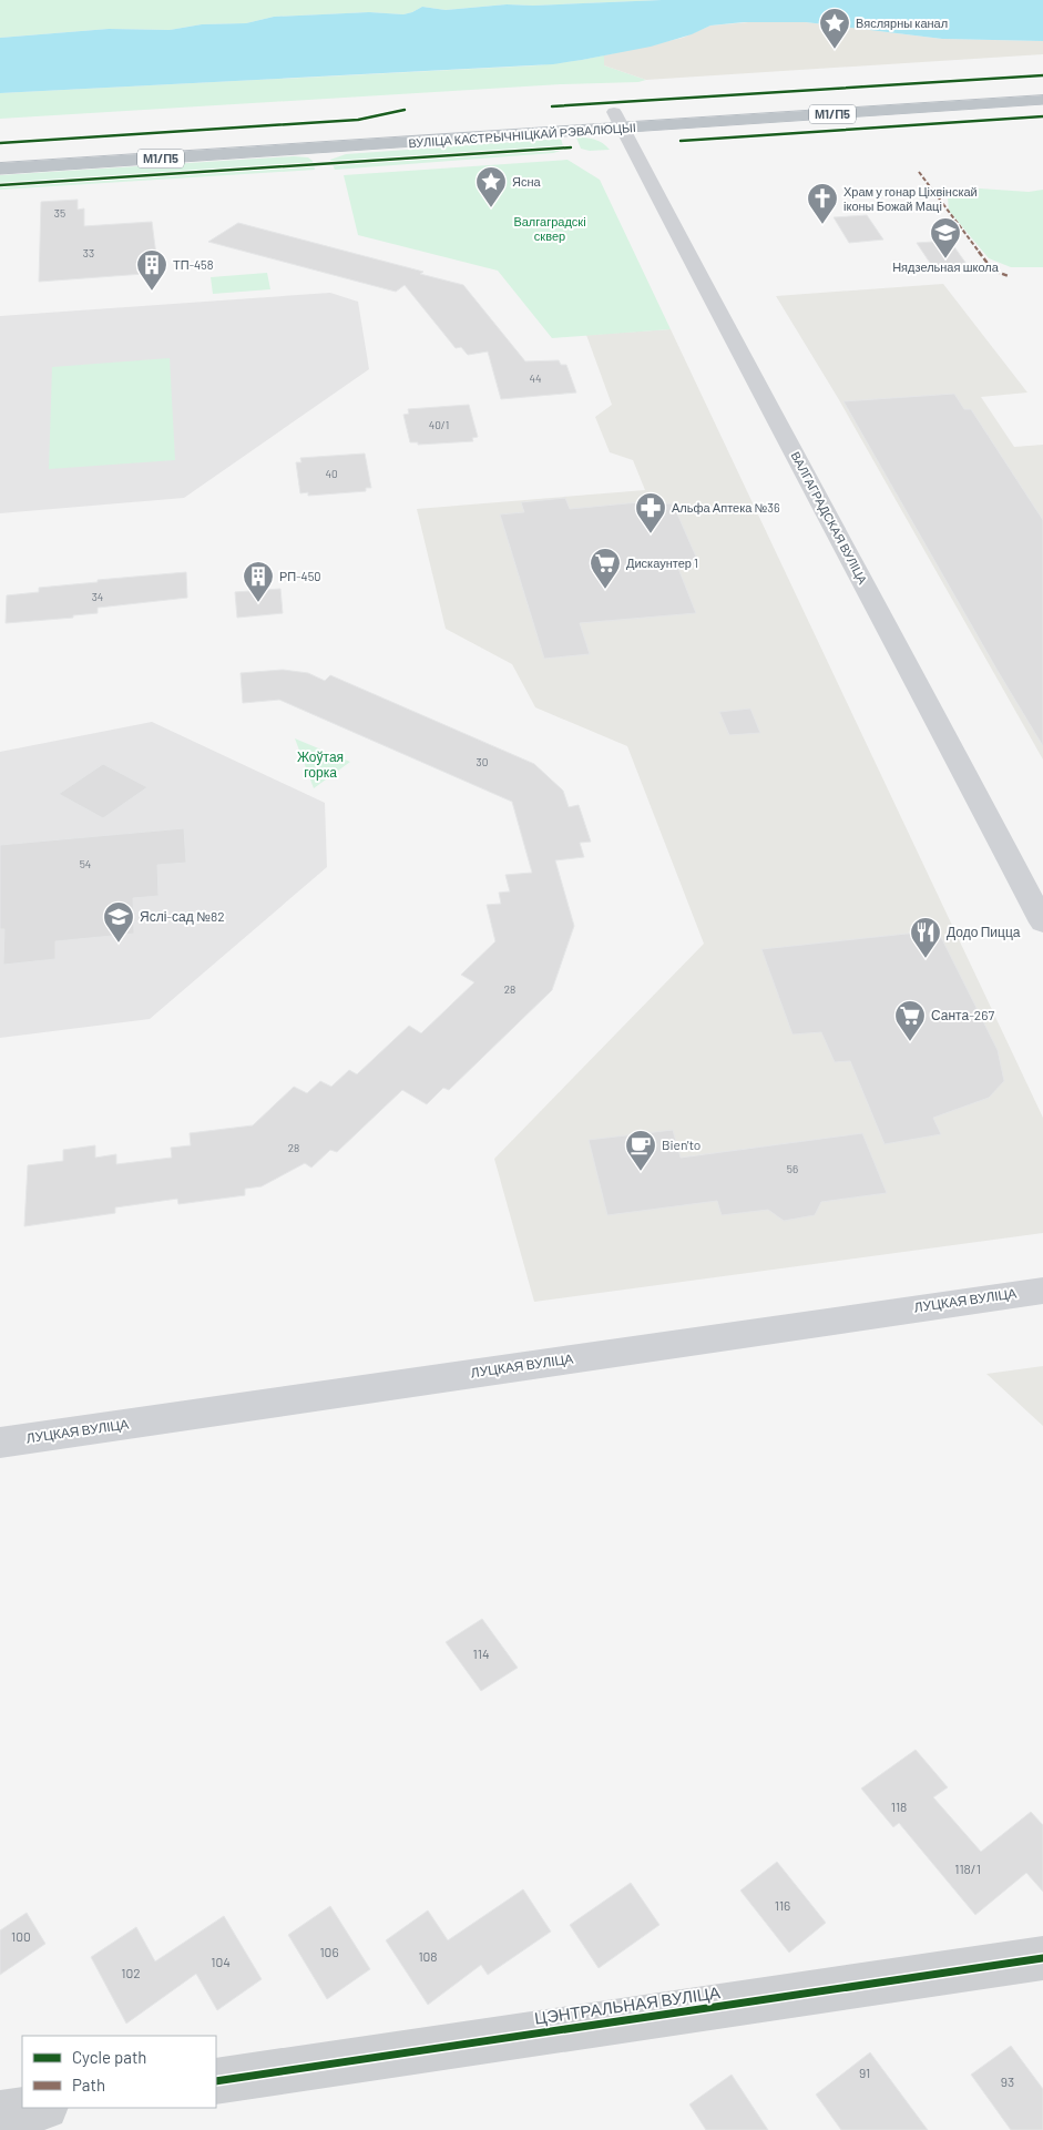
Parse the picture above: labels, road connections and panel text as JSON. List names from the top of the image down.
{
  "streets": {
    "highway": ["М1/П5", "ВУЛІЦА КАСТРЫЧНІЦКАЙ РЭВАЛЮЦЫІ"],
    "main road": ["ВАЛГАГРАДСКАЯ ВУЛІЦА", "ЛУЦКАЯ ВУЛІЦА"],
    "street": ["ЦЭНТРАЛЬНАЯ ВУЛІЦА"]
  },
  "crossings": [
    ["ВУЛІЦА КАСТРЫЧНІЦКАЙ РЭВАЛЮЦЫІ", "ВАЛГАГРАДСКАЯ ВУЛІЦА"]
  ],
  "parks": ["Валгаградскі сквер", "Жоўтая горка"],
  "places": {
    "place": ["Вяслярны канал", "Ясна"],
    "church": ["Храм у гонар Ціхвінскай іконы Божай Маці"],
    "school or university": ["Нядзельная школа", "Яслі-сад №82"],
    "building": ["ТП-458", "РП-450"],
    "pharmacy": ["Альфа Аптека №36"],
    "supermarket": ["Дискаунтер 1", "Санта-267"],
    "restaurant": ["Додо Пицца"],
    "cafe": ["Bien'to"]
  },
  "house_numbers": [
    "35",
    "33",
    "44",
    "40/1",
    "40",
    "34",
    "30",
    "54",
    "28",
    "28",
    "56",
    "114",
    "118",
    "118/1",
    "116",
    "100",
    "106",
    "108",
    "104",
    "102",
    "91",
    "93"
  ],
  "legend": ["Cycle path", "Path"]
}
